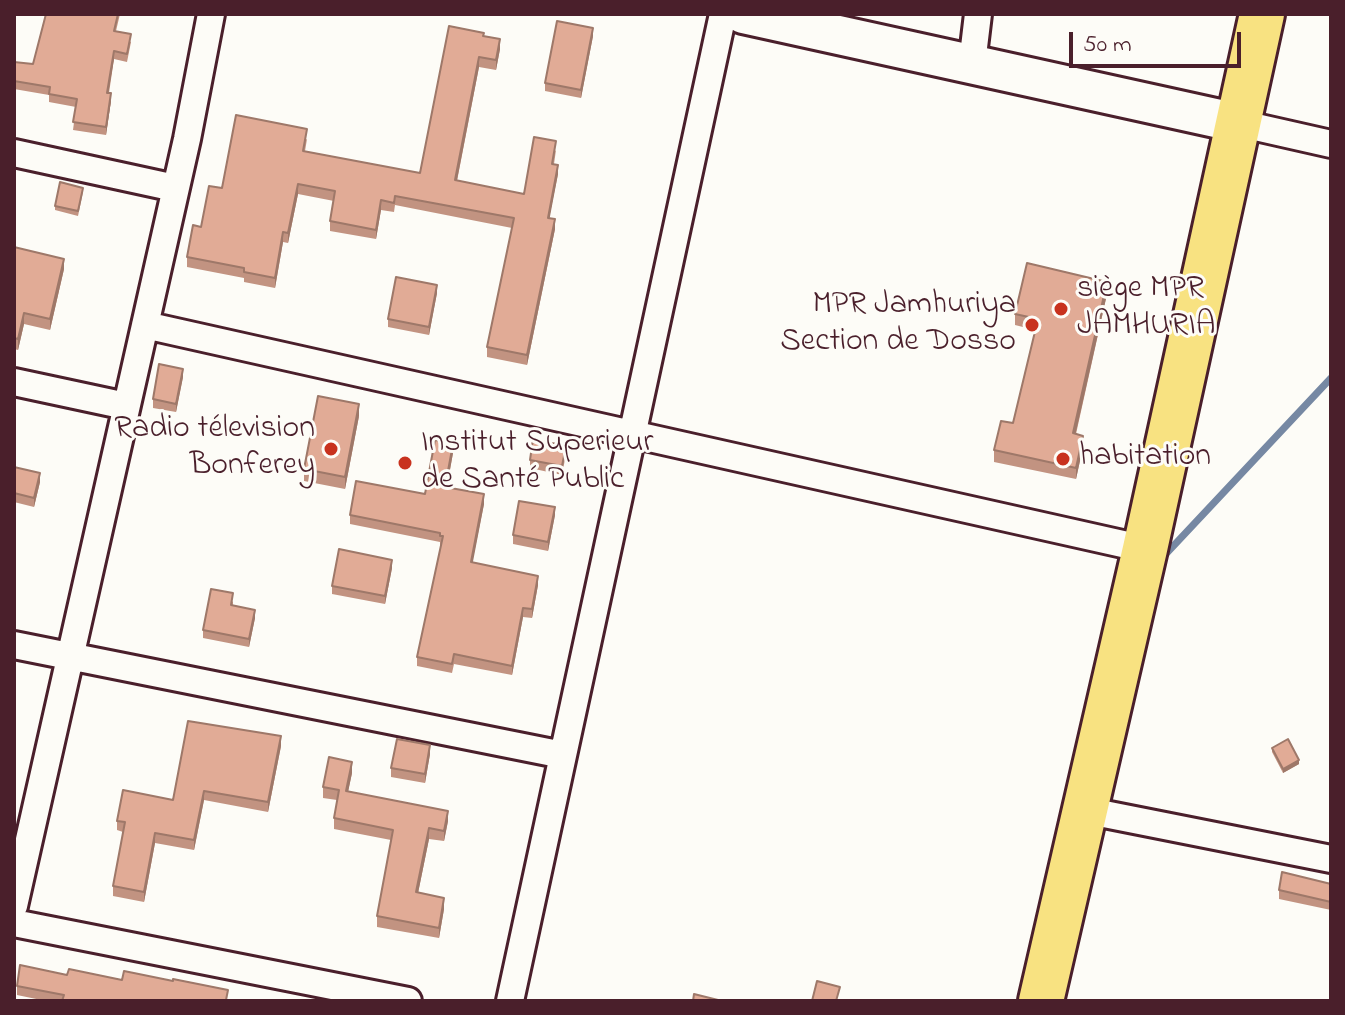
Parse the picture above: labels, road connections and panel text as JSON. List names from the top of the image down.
{
  "places": [
    "siège MPR JAMHURIA",
    "MPR Jamhuriya Section de Dosso",
    "Radio télevision Bonferey",
    "habitation",
    "Institut Superieur de Santé Public"
  ],
  "scale_bar": "50 m"
}
